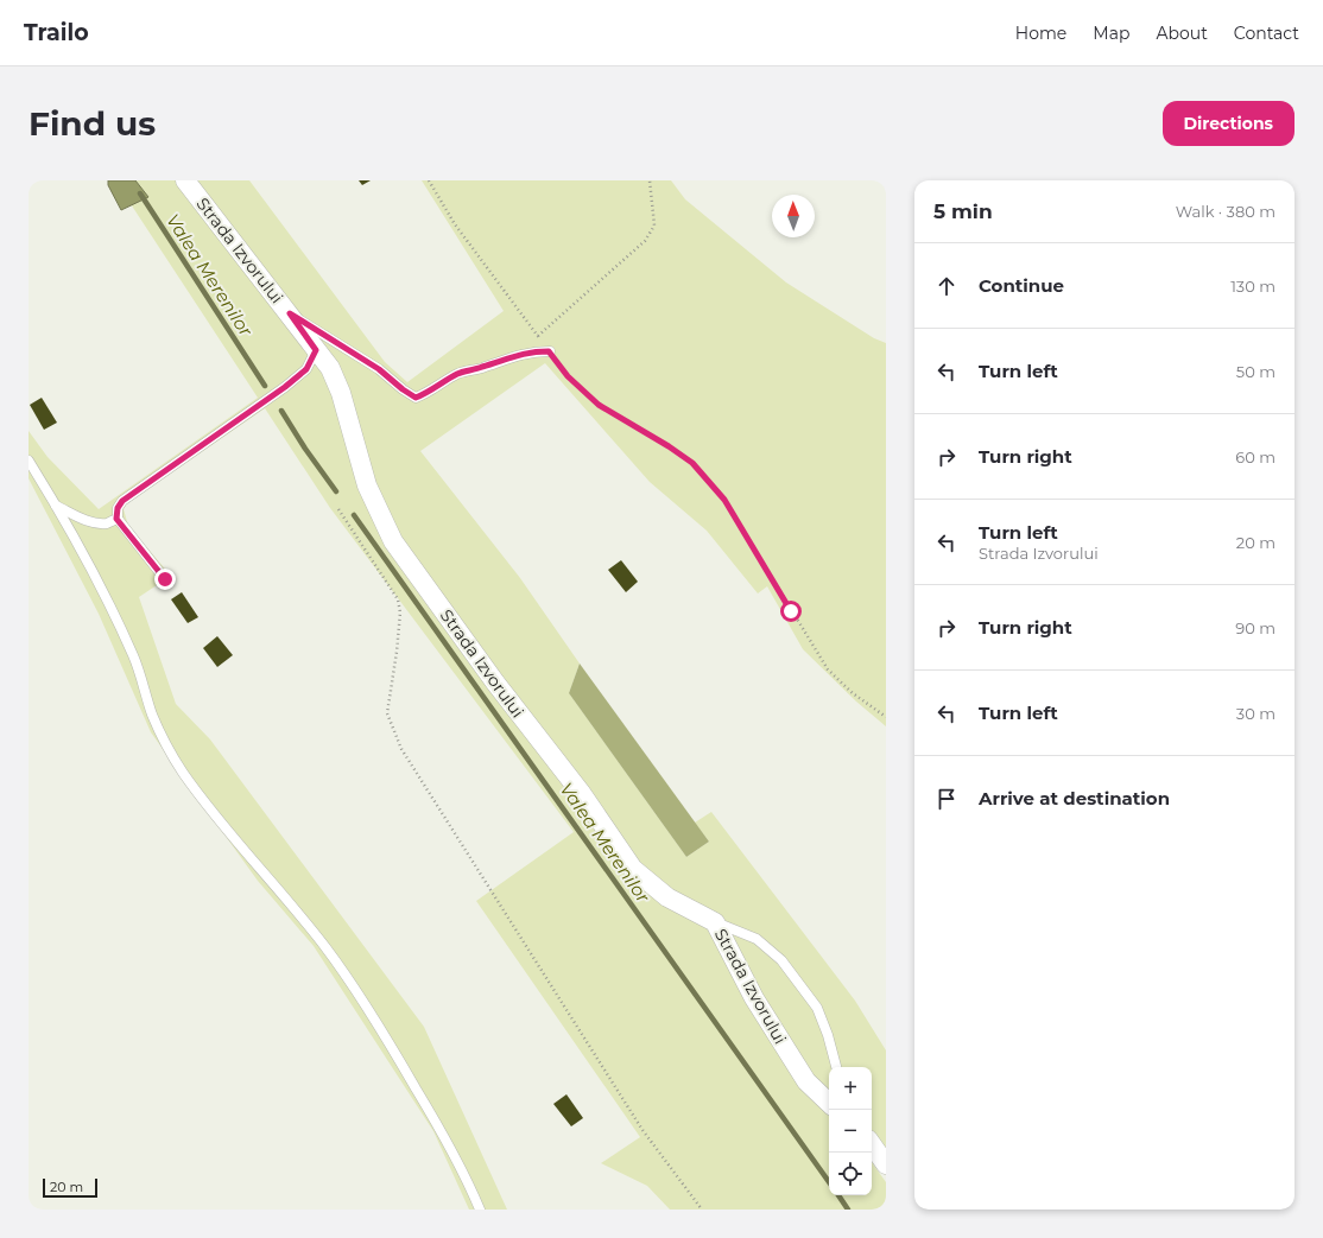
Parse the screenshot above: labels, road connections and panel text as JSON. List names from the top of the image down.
{
  "streets": {
    "street": ["Strada Izvorului"]
  },
  "water": ["Valea Merenilor"],
  "scale_bar": "20 m",
  "north": "top",
  "page": {
    "header": "Trailo",
    "nav": [
      "Home",
      "Map",
      "About",
      "Contact"
    ],
    "buttons": "Directions",
    "title": "Find us",
    "heading": ["5 min", "Walk · 380 m"],
    "list": [
      ["Continue", "130 m"],
      ["Turn left", "50 m"],
      ["Turn right", "60 m"],
      ["Turn left", "Strada Izvorului", "20 m"],
      ["Turn right", "90 m"],
      ["Turn left", "30 m"],
      "Arrive at destination"
    ],
    "map_buttons": ["+", "−"],
    "scale": "20 m"
  }
}
